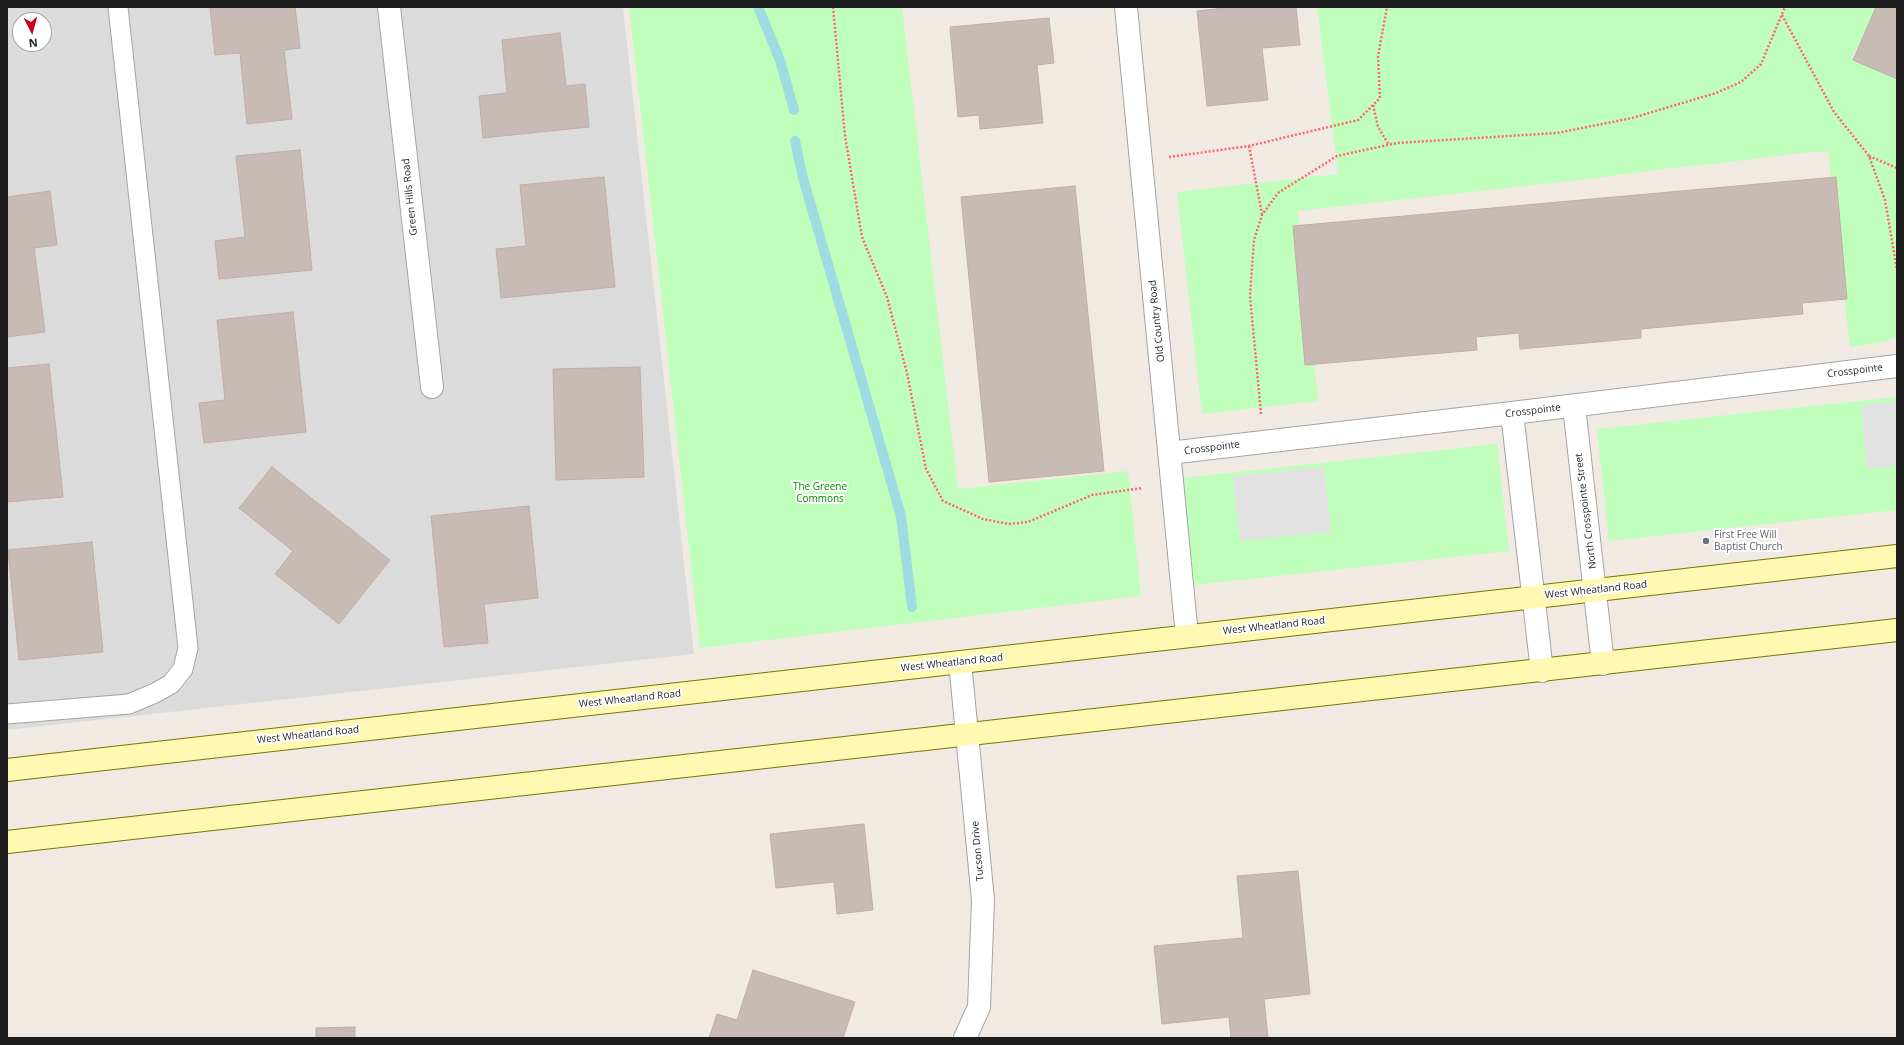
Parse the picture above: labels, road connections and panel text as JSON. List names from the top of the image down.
{
  "streets": {
    "main road": ["West Wheatland Road"],
    "street": [
      "Green Hills Road",
      "Old Country Road",
      "Crosspointe",
      "North Crosspointe Street",
      "Tucson Drive"
    ]
  },
  "crossings": [
    ["Old Country Road", "Crosspointe"],
    ["Old Country Road", "West Wheatland Road"],
    ["Crosspointe", "North Crosspointe Street"],
    ["North Crosspointe Street", "West Wheatland Road"],
    ["West Wheatland Road", "Tucson Drive"]
  ],
  "parks": ["The Greene Commons"],
  "places": ["First Free Will Baptist Church"],
  "north": "bottom"
}
